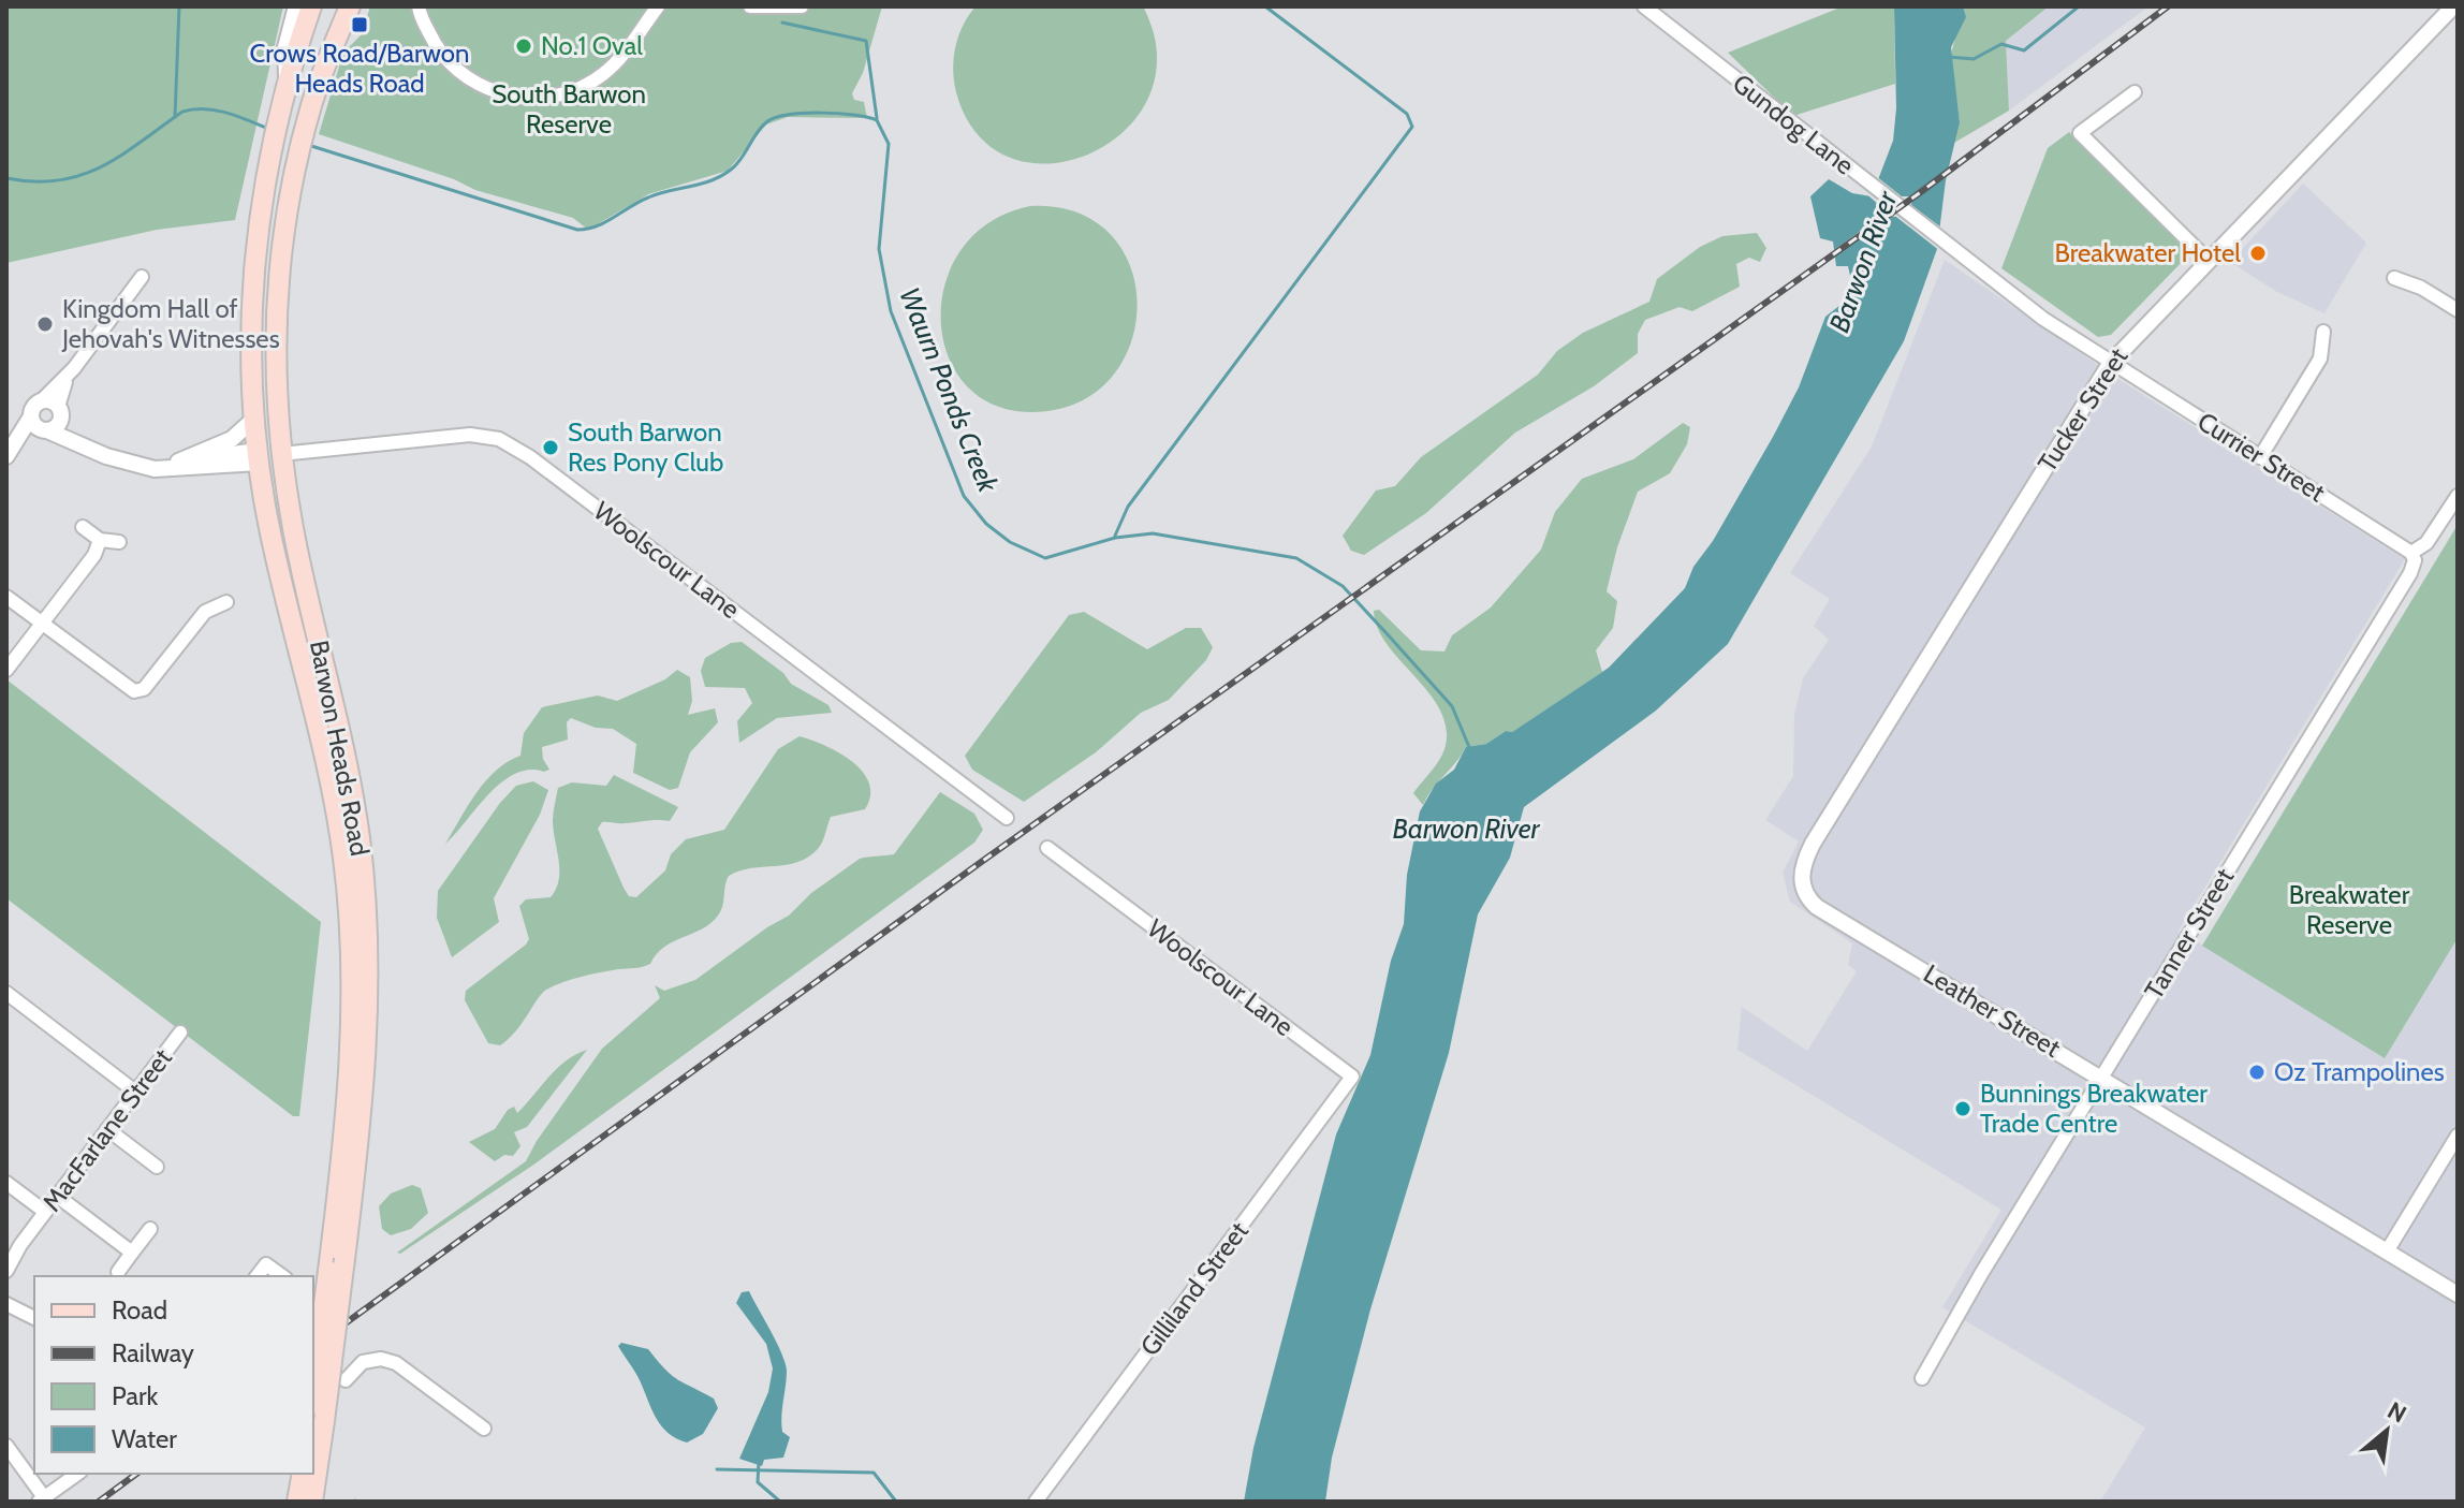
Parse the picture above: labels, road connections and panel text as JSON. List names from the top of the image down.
{
  "streets": {
    "main road": ["Barwon Heads Road"],
    "street": [
      "Gundog Lane",
      "Tucker Street",
      "Currier Street",
      "Woolscour Lane",
      "Tanner Street",
      "Leather Street",
      "MacFarlane Street",
      "Gilliland Street"
    ]
  },
  "crossings": [
    ["Gundog Lane", "Tucker Street"],
    ["Gundog Lane", "Currier Street"],
    ["Tucker Street", "Currier Street"],
    ["Tucker Street", "Leather Street"],
    ["Currier Street", "Tanner Street"],
    ["Woolscour Lane", "Barwon Heads Road"],
    ["Woolscour Lane", "Gilliland Street"],
    ["Tanner Street", "Leather Street"]
  ],
  "water": ["Barwon River", "Waurn Ponds Creek"],
  "parks": ["South Barwon Reserve", "Breakwater Reserve"],
  "places": {
    "transit": ["Crows Road/Barwon Heads Road"],
    "other": [
      "No.1 Oval",
      "Breakwater Hotel",
      "Kingdom Hall of Jehovah's Witnesses",
      "South Barwon Res Pony Club",
      "Oz Trampolines",
      "Bunnings Breakwater Trade Centre"
    ]
  },
  "legend": [
    "Road",
    "Railway",
    "Park",
    "Water"
  ],
  "north": "top right"
}
